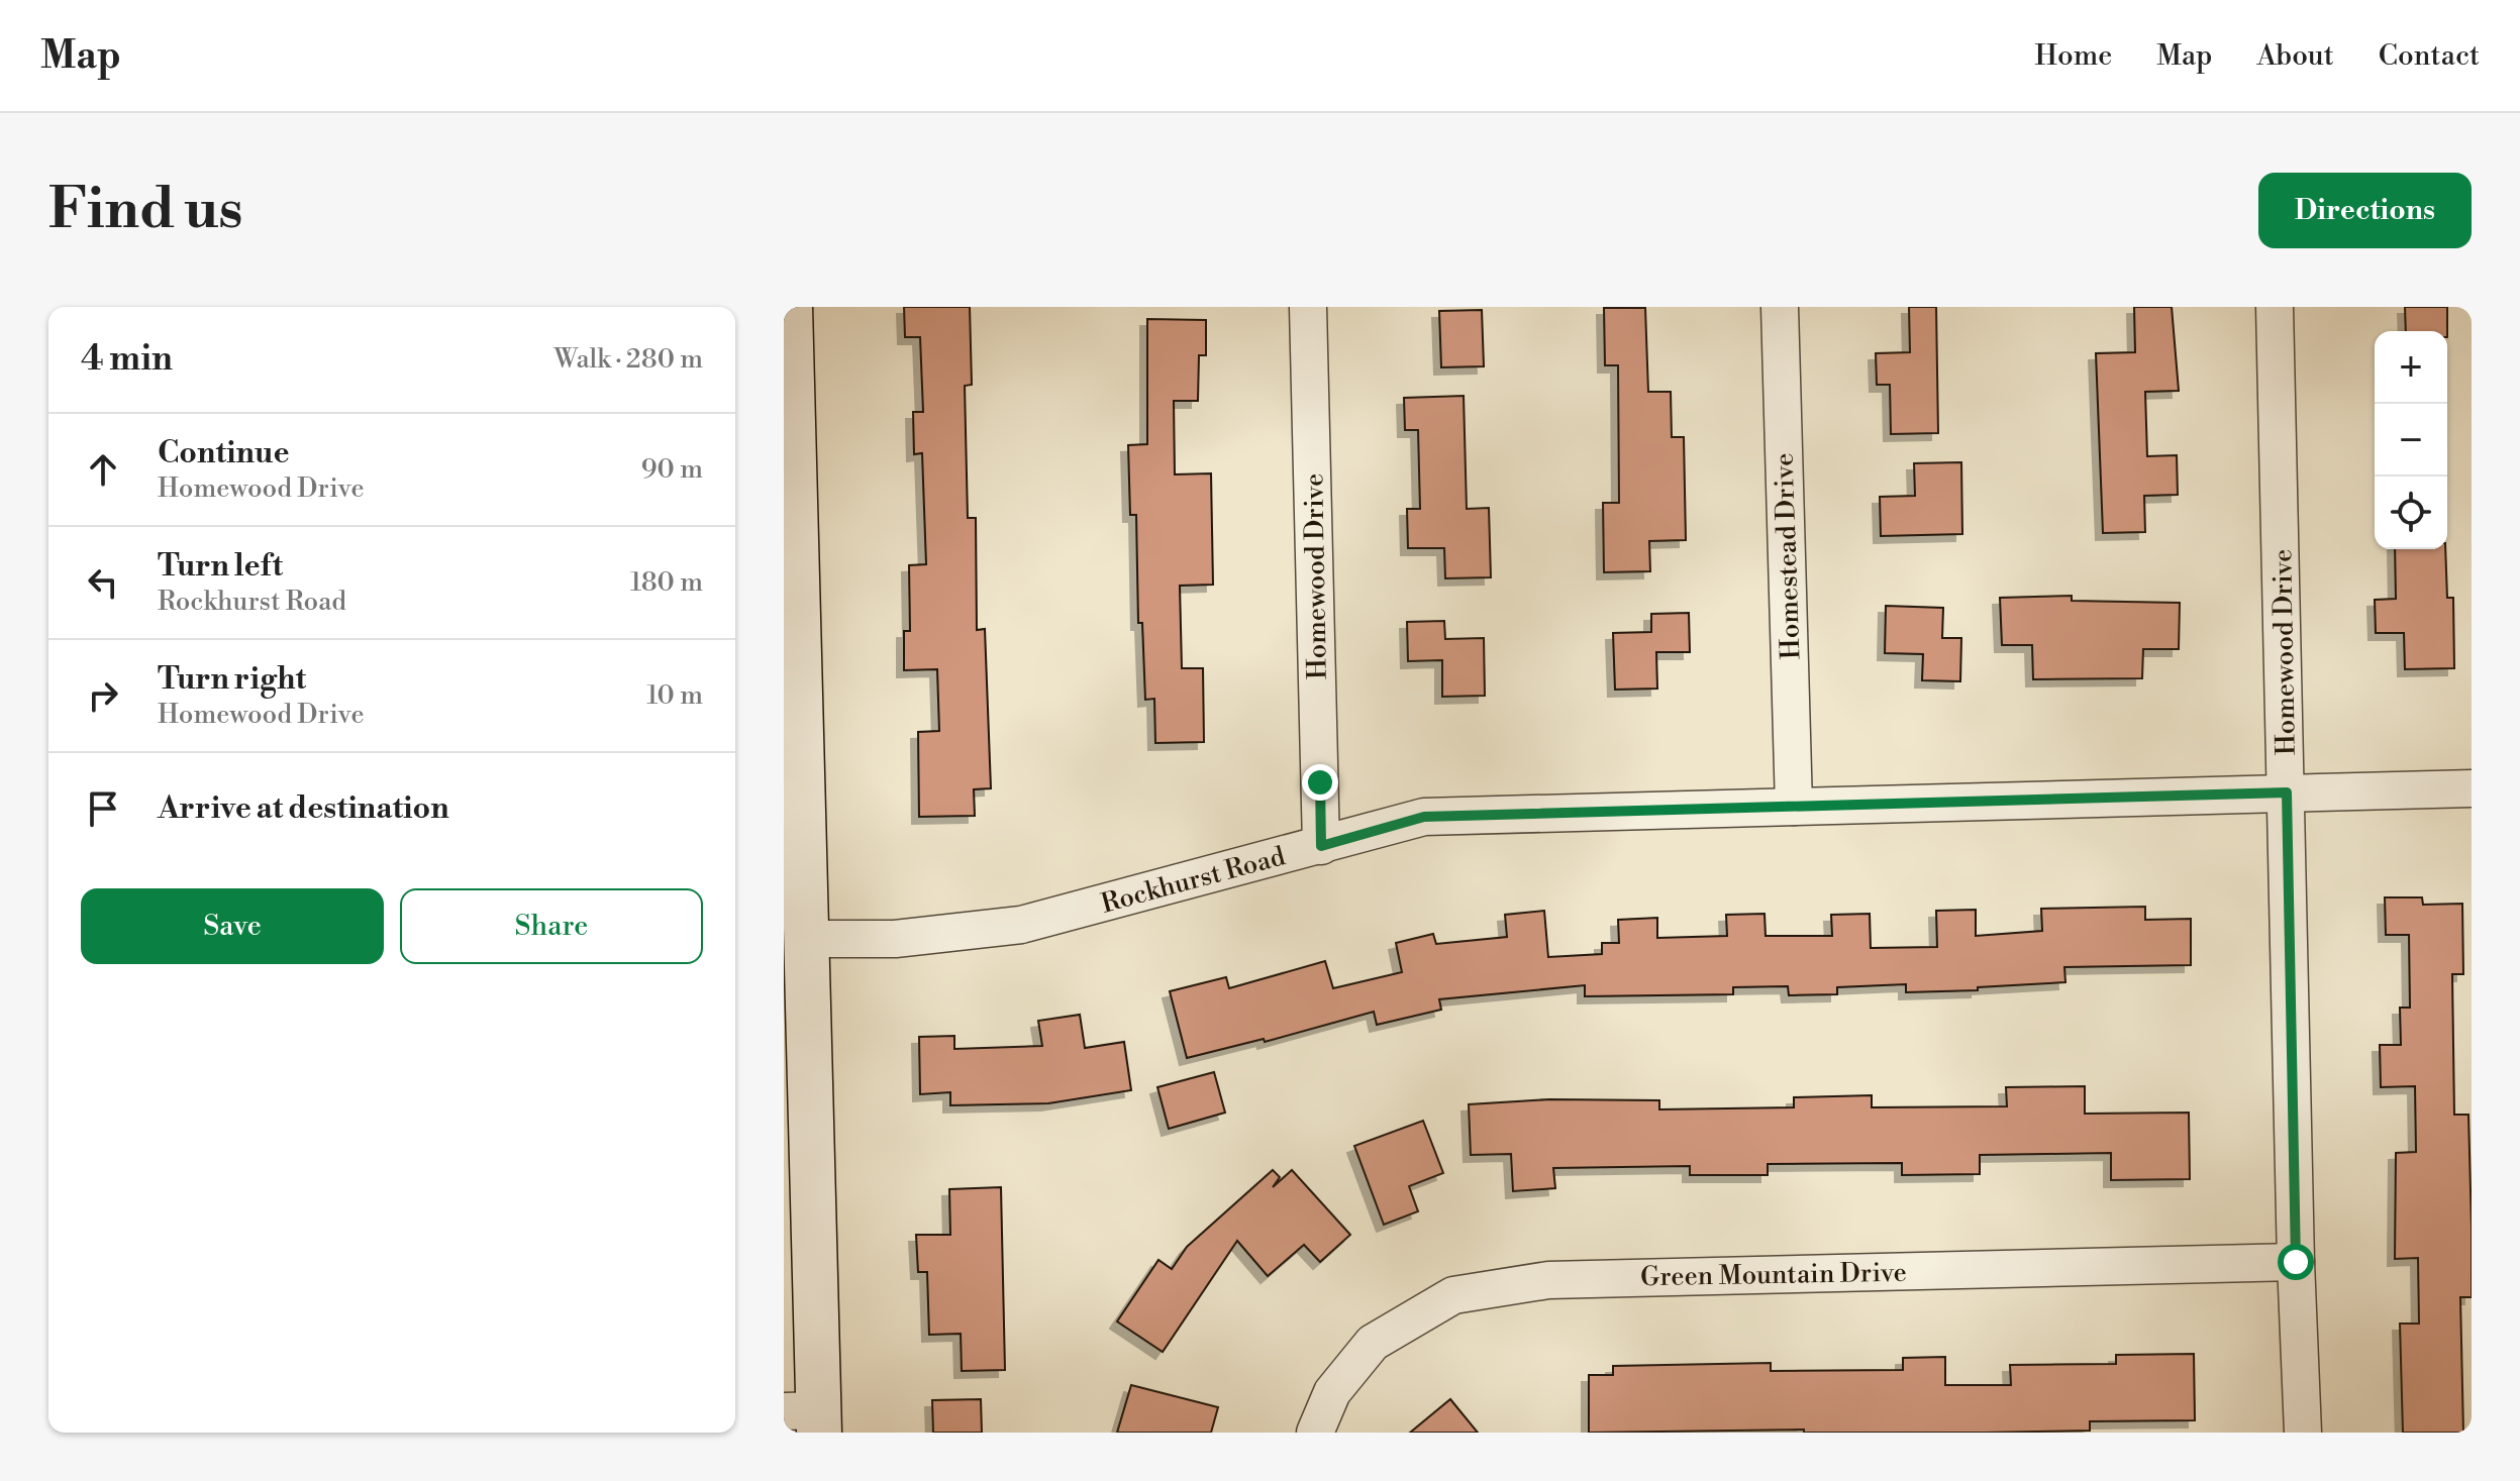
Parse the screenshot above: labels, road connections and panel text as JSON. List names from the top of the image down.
{
  "streets": {
    "street": [
      "Homestead Drive",
      "Homewood Drive",
      "Rockhurst Road",
      "Green Mountain Drive"
    ]
  },
  "crossings": [
    ["Homestead Drive", "Rockhurst Road"],
    ["Homewood Drive", "Rockhurst Road"],
    ["Homewood Drive", "Green Mountain Drive"]
  ],
  "page": {
    "header": "Map",
    "nav": [
      "Home",
      "Map",
      "About",
      "Contact"
    ],
    "buttons": [
      "Directions",
      ["Save", "Share"]
    ],
    "title": "Find us",
    "heading": ["4 min", "Walk · 280 m"],
    "map_buttons": ["+", "−"],
    "list": [
      ["Continue", "Homewood Drive", "90 m"],
      ["Turn left", "Rockhurst Road", "180 m"],
      ["Turn right", "Homewood Drive", "10 m"],
      "Arrive at destination"
    ]
  }
}
